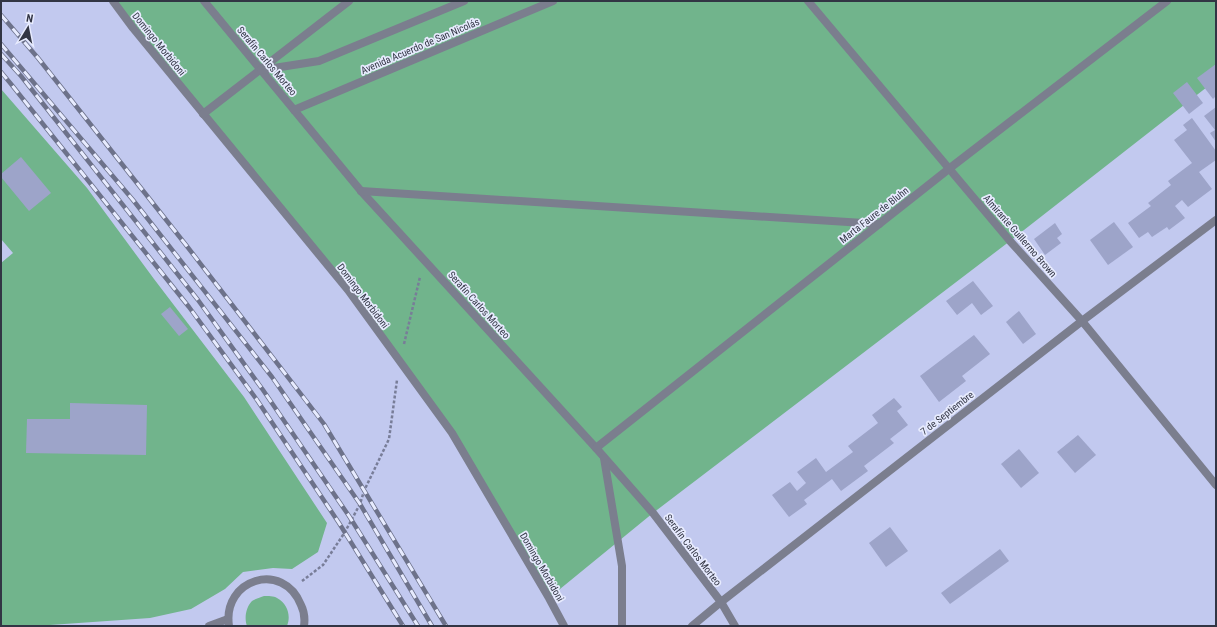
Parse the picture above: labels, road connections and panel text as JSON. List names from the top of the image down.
{
  "streets": {
    "street": [
      "Domingo Morbidoni",
      "Avenida Acuerdo de San Nicolás",
      "Serafín Carlos Morteo",
      "Marta Faure de Bluhn",
      "Almirante Guillermo Brown",
      "7 de Septiembre"
    ]
  },
  "crossings": [
    ["Avenida Acuerdo de San Nicolás", "Serafín Carlos Morteo"],
    ["Serafín Carlos Morteo", "Marta Faure de Bluhn"],
    ["Serafín Carlos Morteo", "7 de Septiembre"],
    ["Marta Faure de Bluhn", "Almirante Guillermo Brown"],
    ["Almirante Guillermo Brown", "7 de Septiembre"]
  ],
  "north": "top"
}
